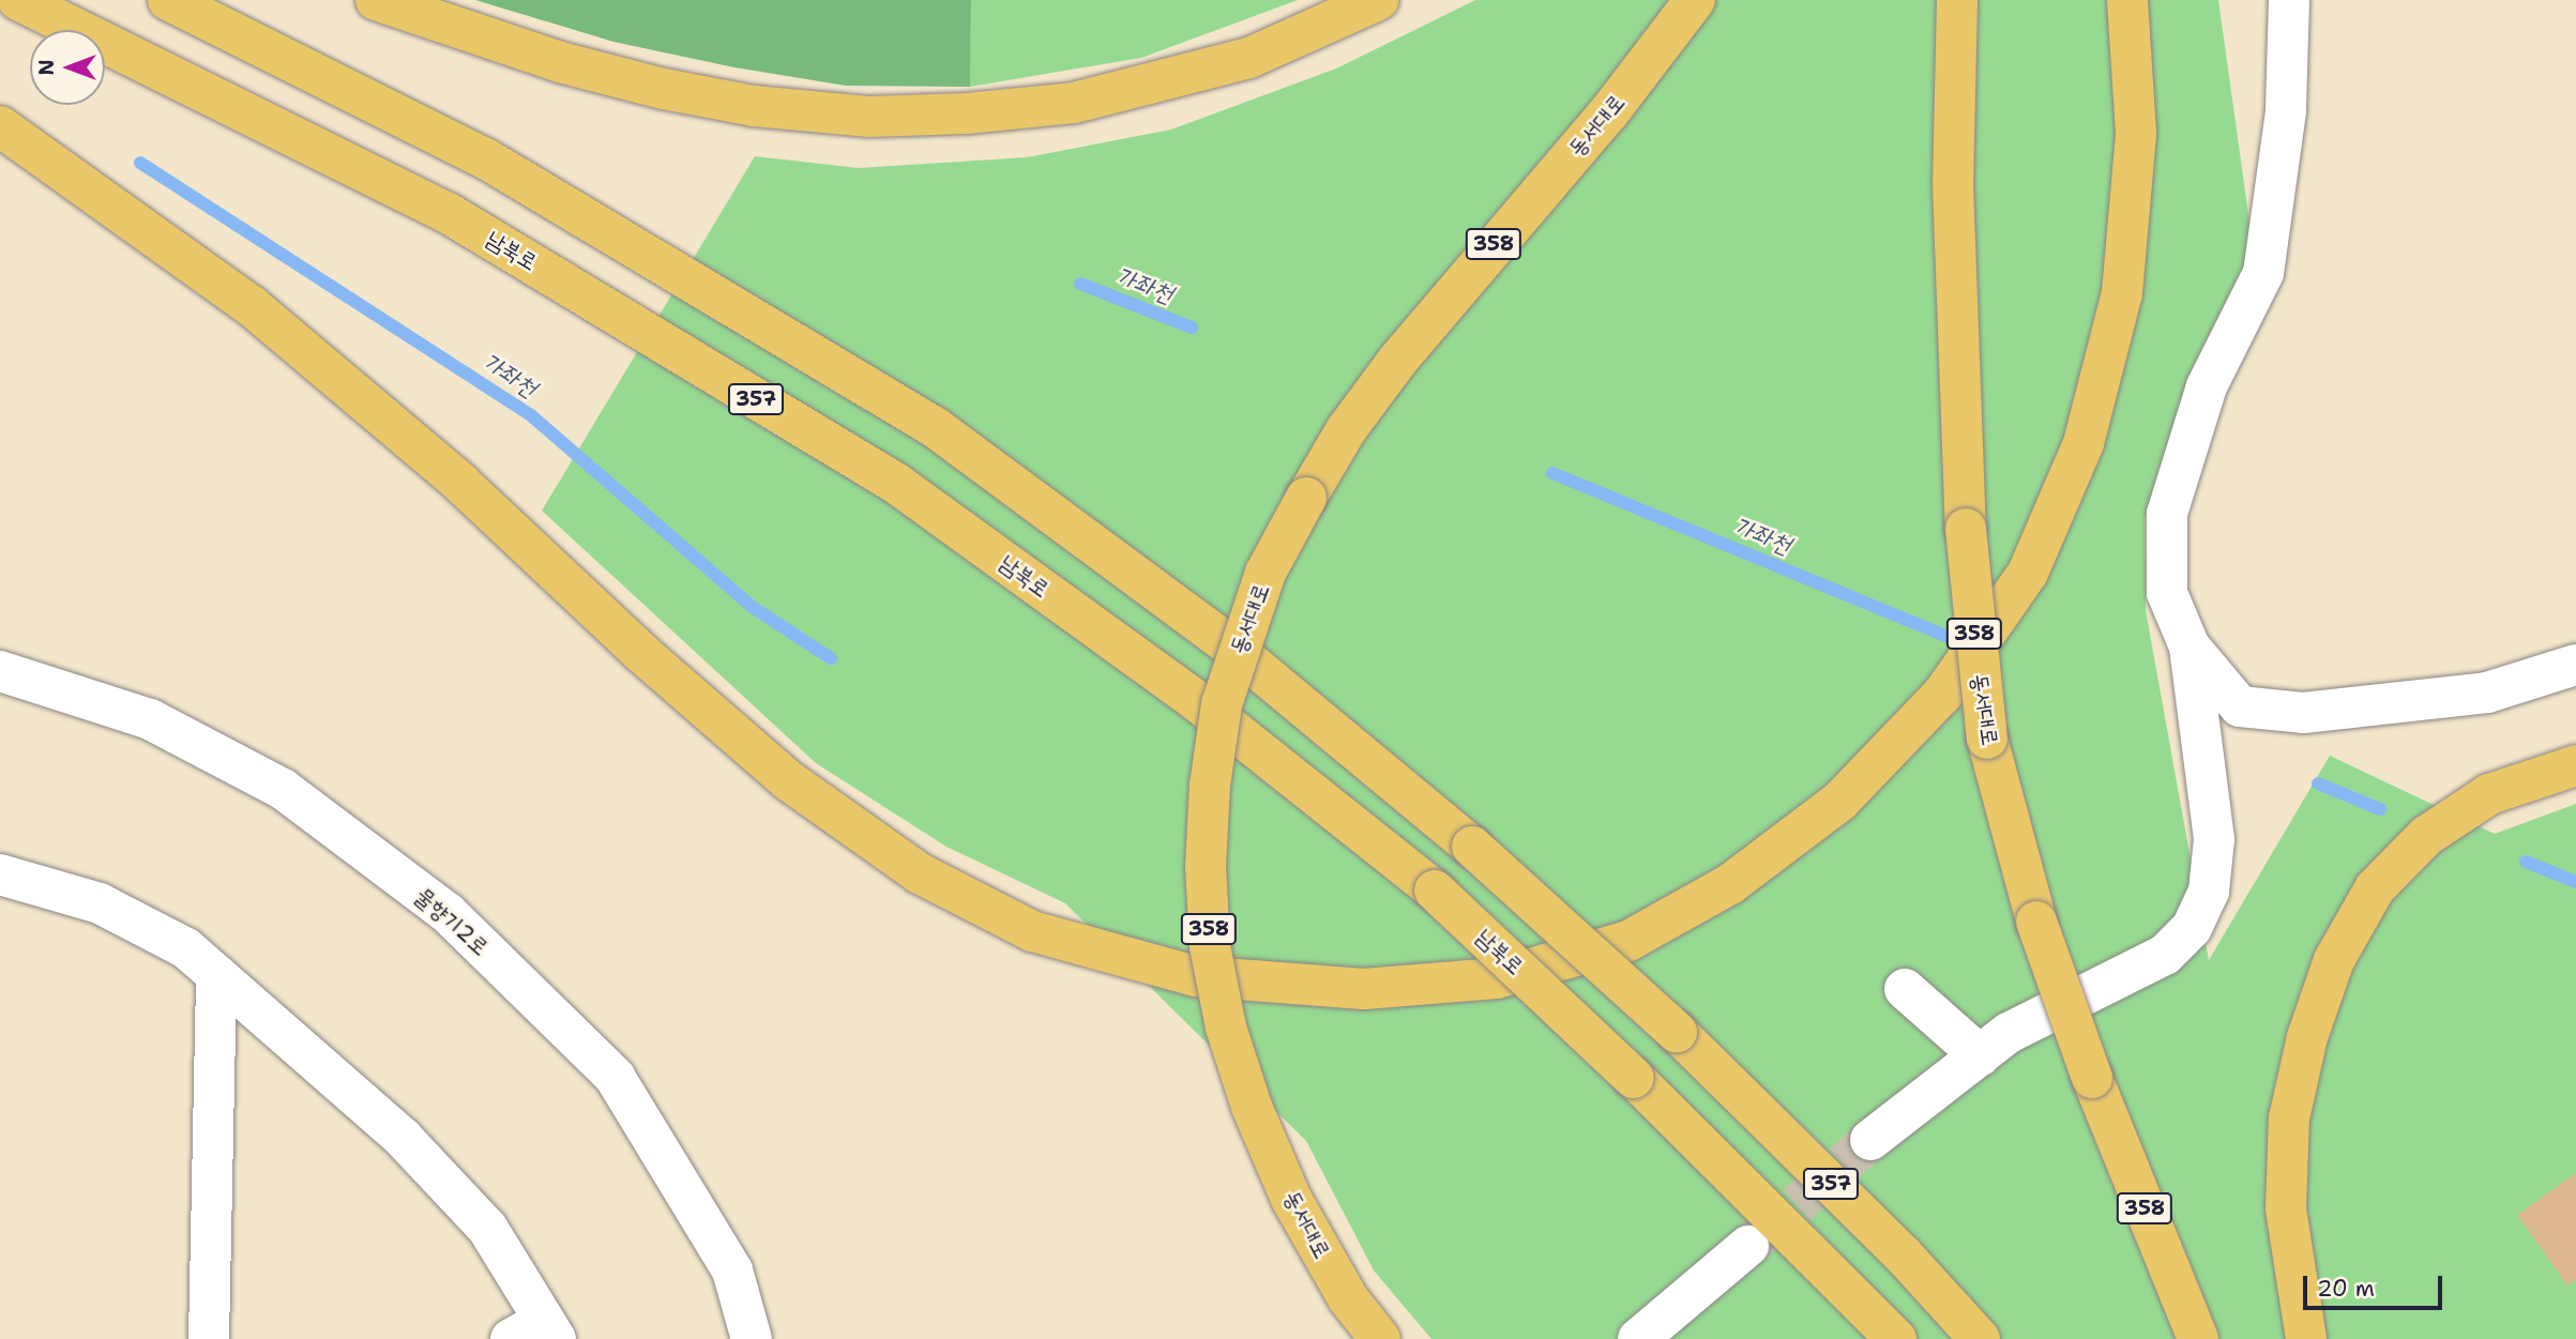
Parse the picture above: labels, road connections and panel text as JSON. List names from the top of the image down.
{
  "streets": {
    "main road": [
      "동서대로",
      "358",
      "남북로",
      "357"
    ],
    "street": ["물향기2로"]
  },
  "water": ["가좌천"],
  "scale_bar": "20 m",
  "north": "left"
}
